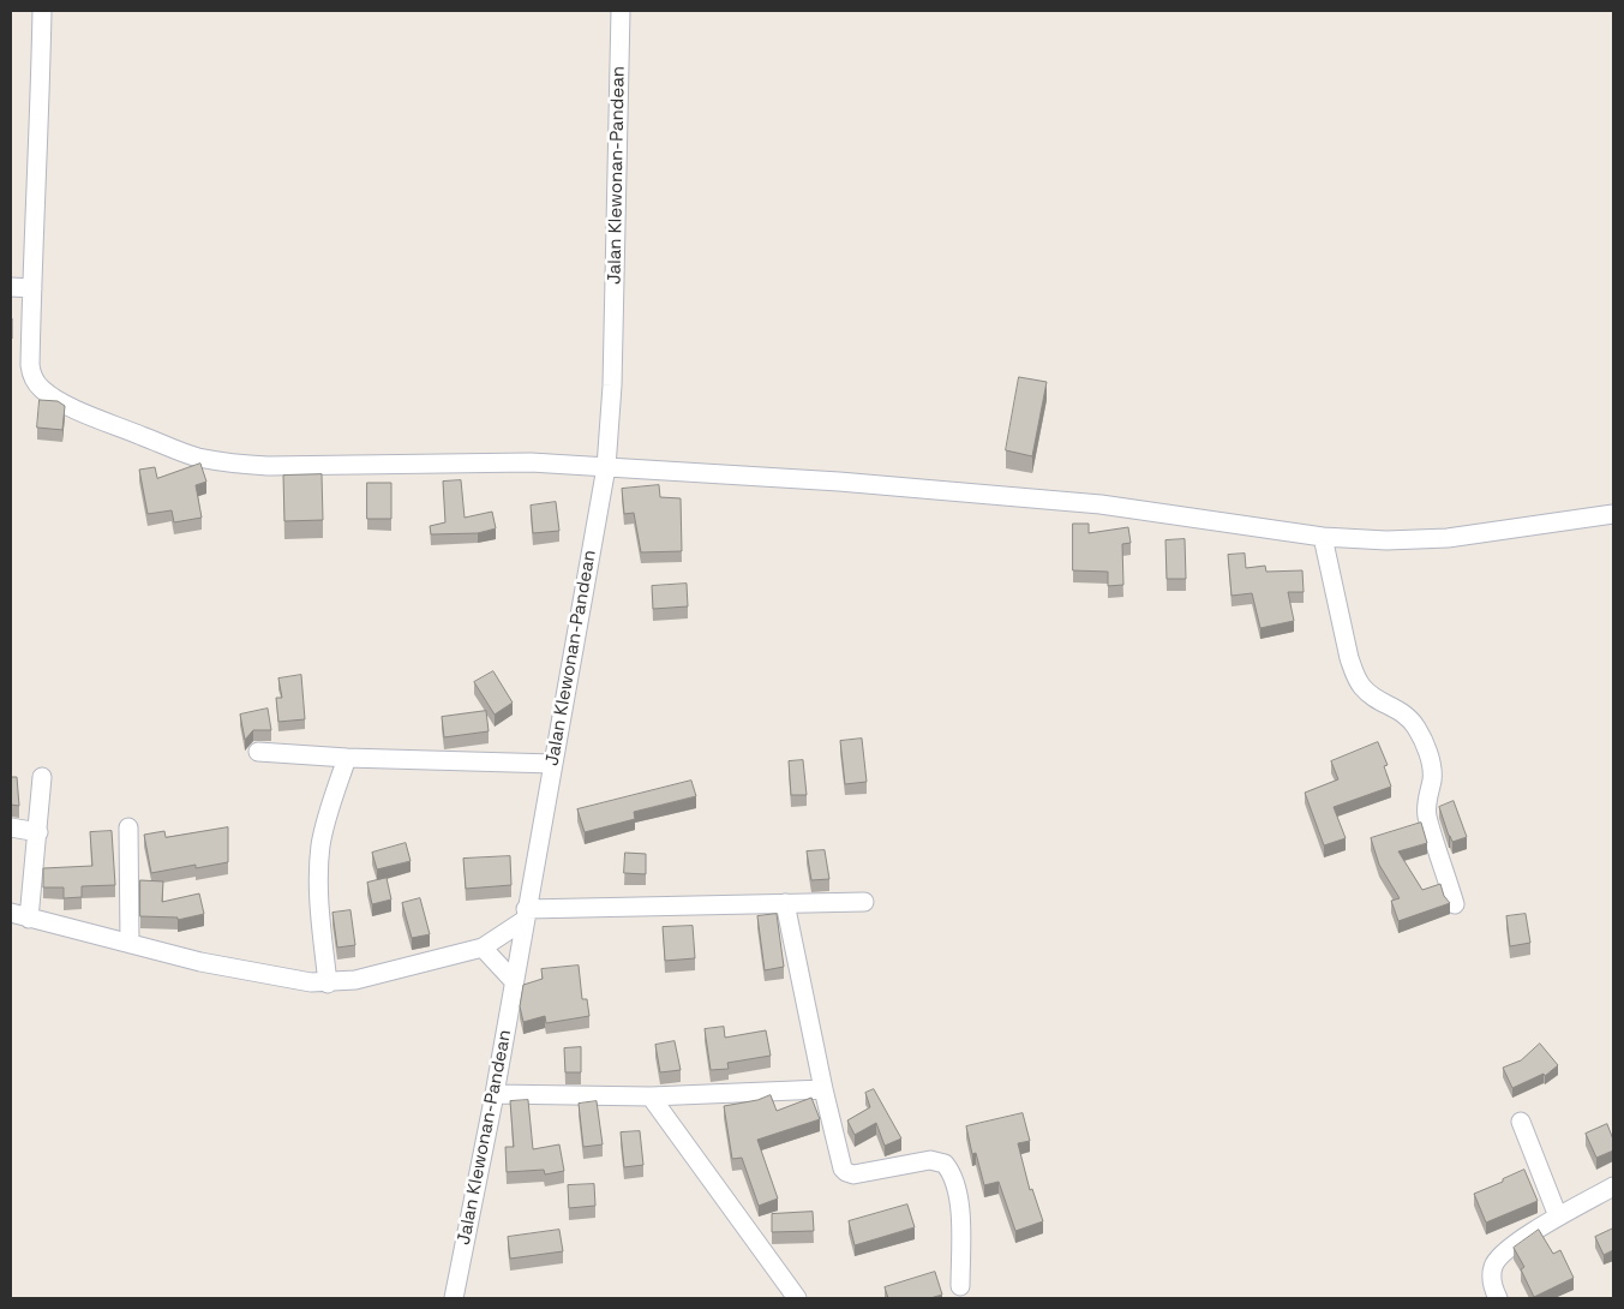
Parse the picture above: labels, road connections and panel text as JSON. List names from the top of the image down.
{
  "streets": {
    "street": ["Jalan Klewonan-Pandean"]
  }
}
